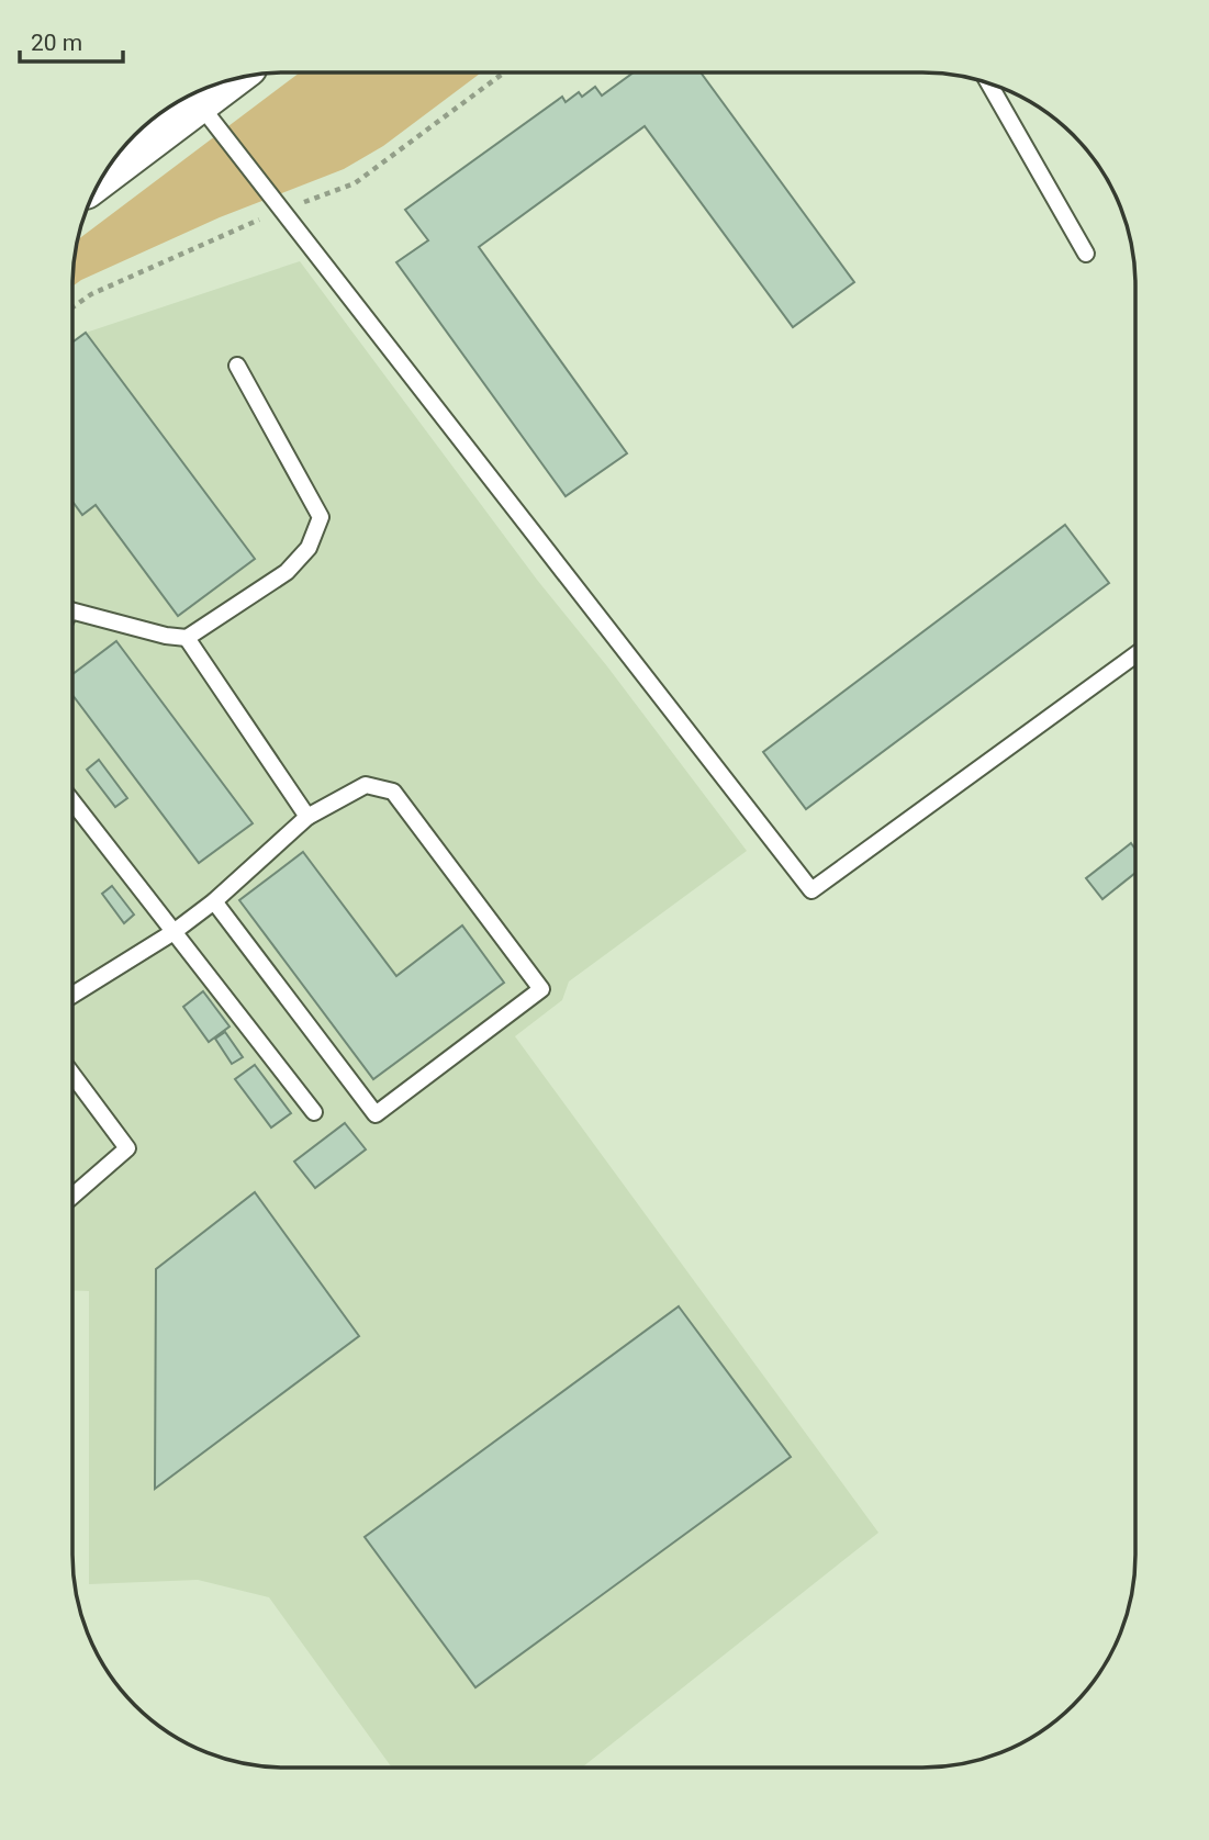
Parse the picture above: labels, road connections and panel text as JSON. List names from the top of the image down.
{
  "scale_bar": "20 m"
}
